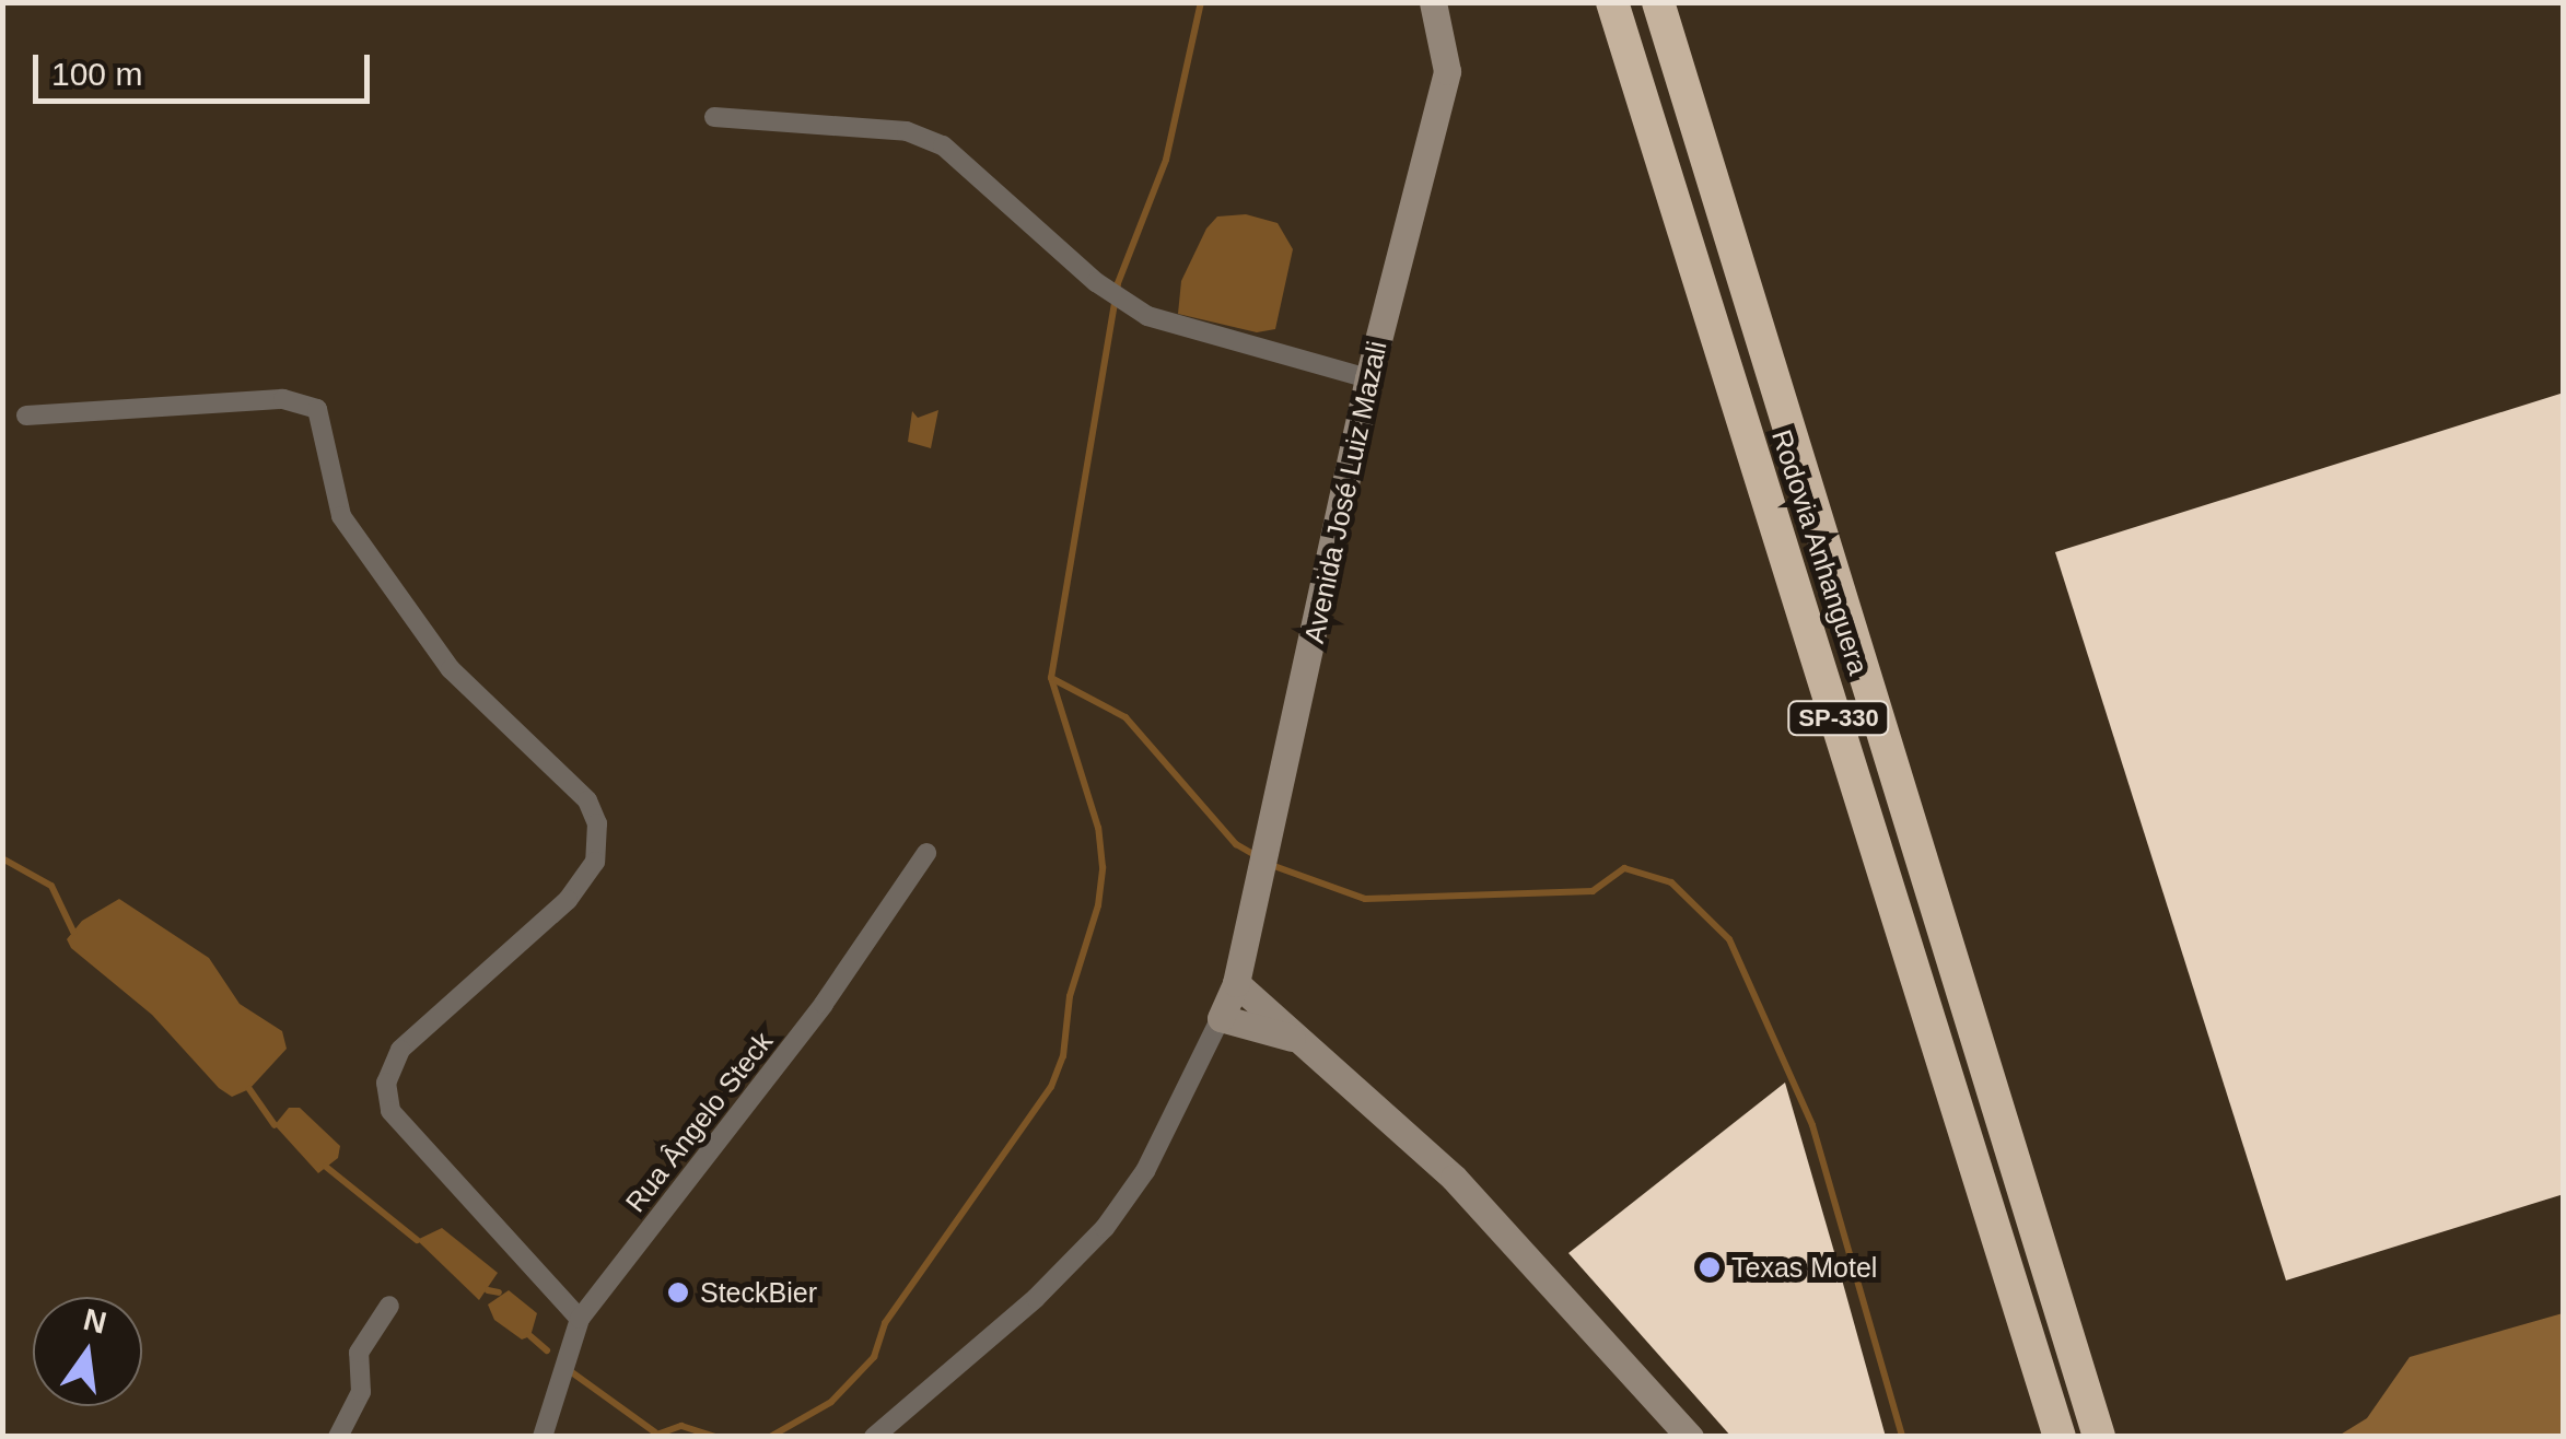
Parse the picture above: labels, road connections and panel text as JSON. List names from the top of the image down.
{
  "streets": {
    "highway": ["Rodovia Anhanguera", "SP-330"],
    "main road": ["Avenida José Luiz Mazali"],
    "street": ["Rua Ângelo Steck"]
  },
  "places": ["Texas Motel", "SteckBier"],
  "scale_bar": "100 m",
  "north": "top"
}
